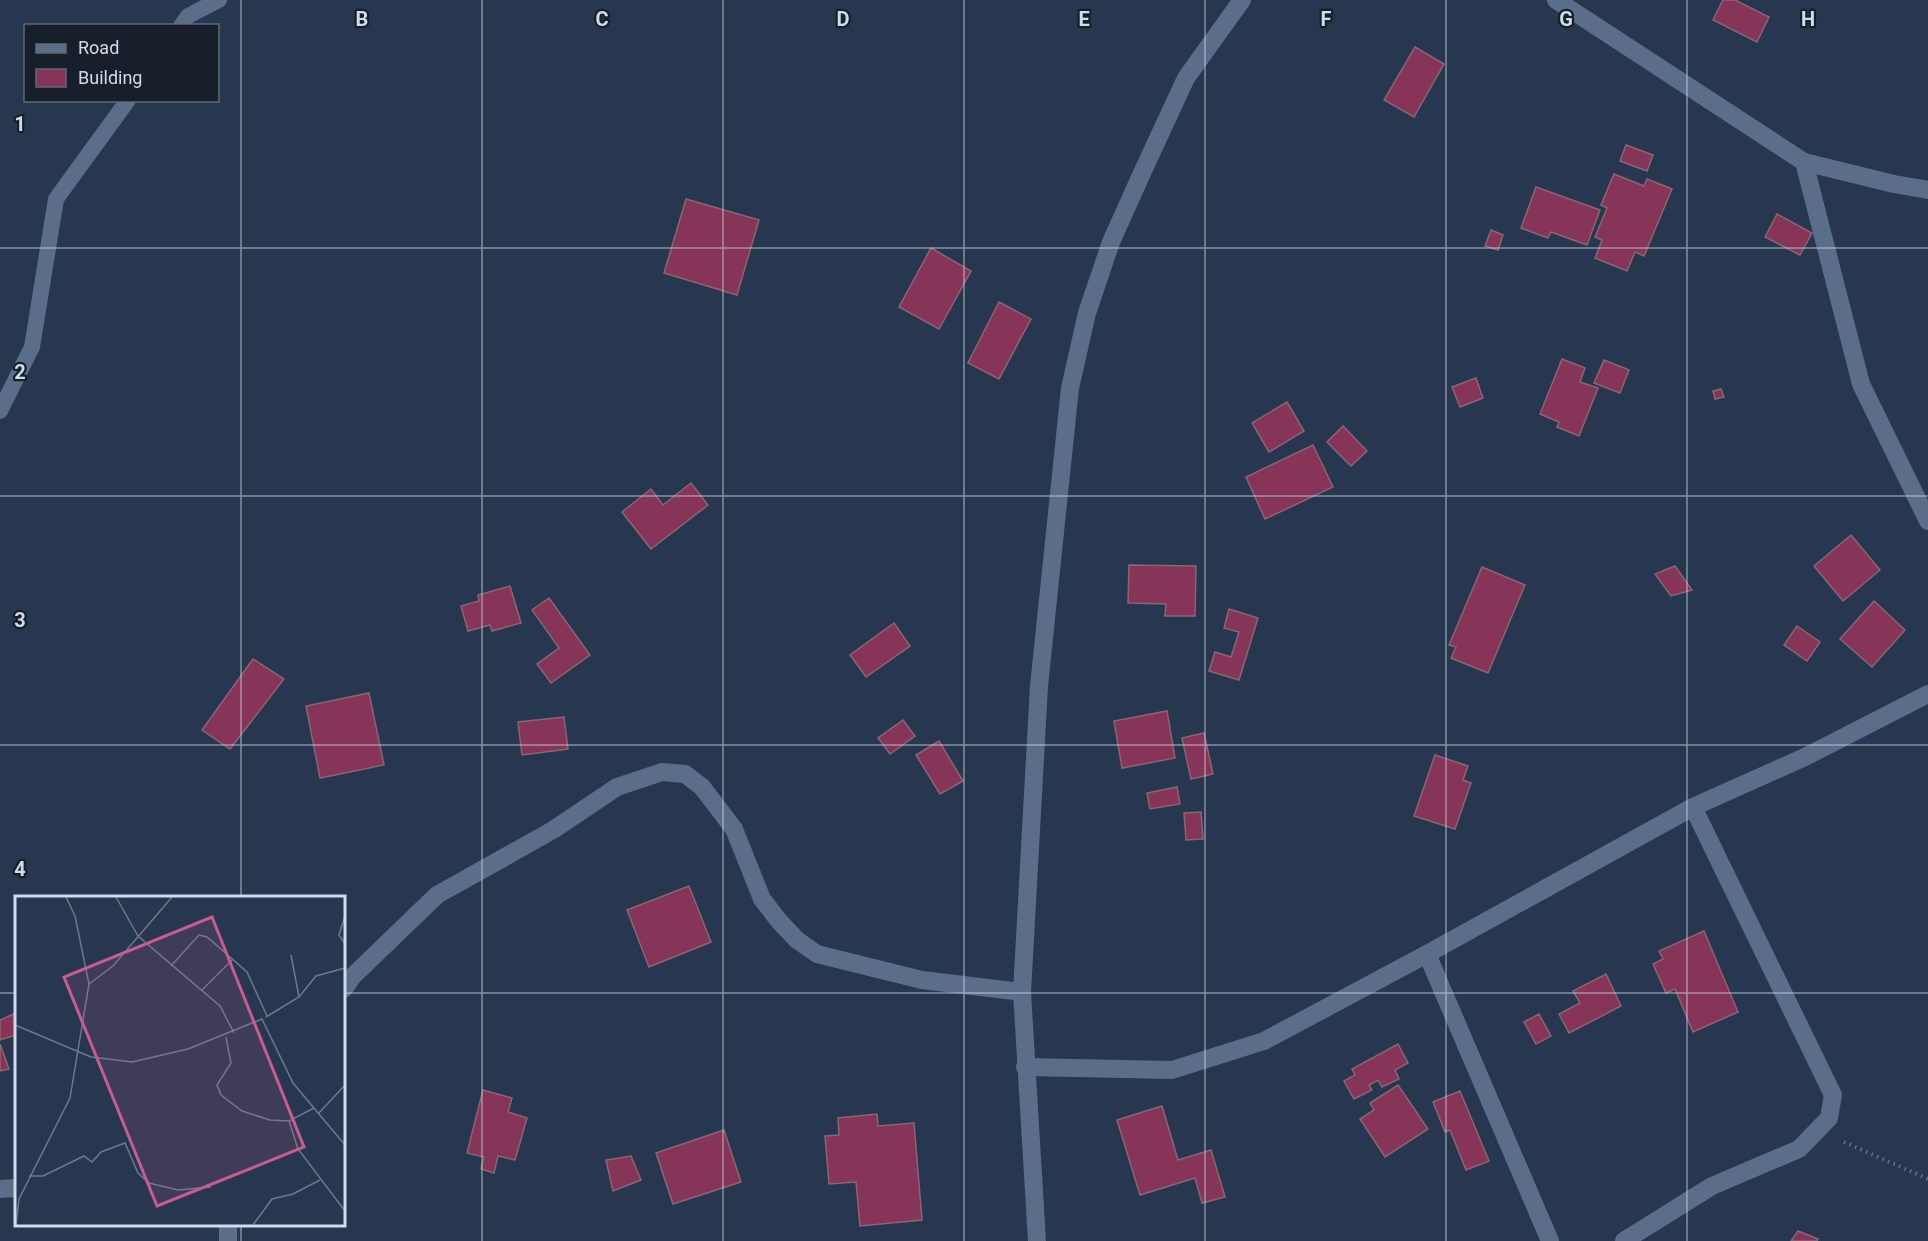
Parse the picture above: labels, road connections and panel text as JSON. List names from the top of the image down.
{
  "legend": ["Road", "Building"],
  "grid": {
    "columns": [
      "B",
      "C",
      "D",
      "E",
      "F",
      "G",
      "H"
    ],
    "rows": [
      "1",
      "2",
      "3",
      "4"
    ]
  }
}
